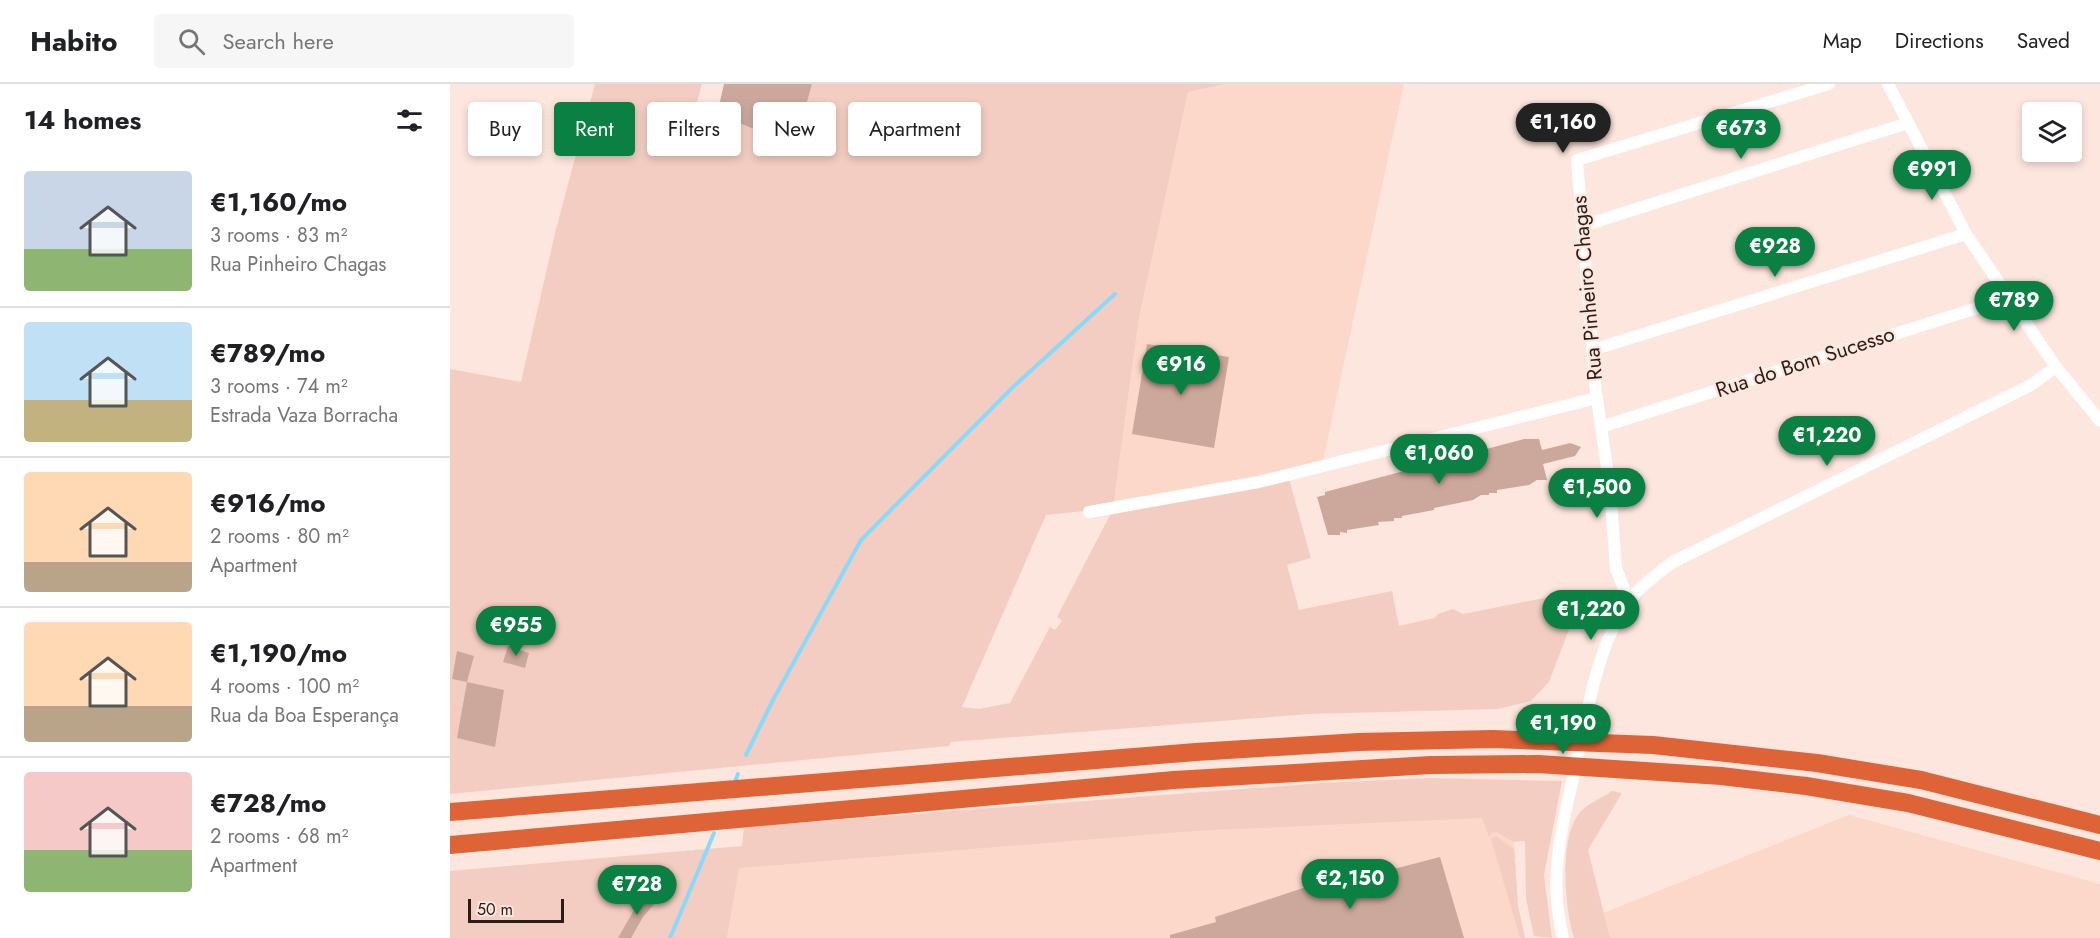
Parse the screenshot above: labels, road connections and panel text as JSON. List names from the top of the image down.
{
  "streets": {
    "street": ["Rua Pinheiro Chagas", "Rua do Bom Sucesso"]
  },
  "crossings": [
    ["Rua Pinheiro Chagas", "Rua do Bom Sucesso"]
  ],
  "scale_bar": "50 m",
  "page": {
    "header": "Habito",
    "search": "Search here",
    "nav": ["Map", "Directions", "Saved"],
    "heading": "14 homes",
    "chip": [
      "Buy",
      "Rent",
      "Filters",
      "New",
      "Apartment"
    ],
    "price": [
      "€1,160",
      "€673",
      "€991",
      "€928",
      "€789",
      "€916",
      "€1,220",
      "€1,060",
      "€1,500",
      "€1,220",
      "€955",
      "€1,190",
      "€2,150",
      "€728"
    ],
    "list": [
      {
        "name": "€1,160/mo",
        "note": "3 rooms · 83 m² · Rua Pinheiro Chagas"
      },
      {
        "name": "€789/mo",
        "note": "3 rooms · 74 m² · Estrada Vaza Borracha"
      },
      {
        "name": "€916/mo",
        "note": "2 rooms · 80 m² · Apartment"
      },
      {
        "name": "€1,190/mo",
        "note": "4 rooms · 100 m² · Rua da Boa Esperança"
      },
      {
        "name": "€728/mo",
        "note": "2 rooms · 68 m² · Apartment"
      }
    ],
    "scale": "50 m"
  }
}
